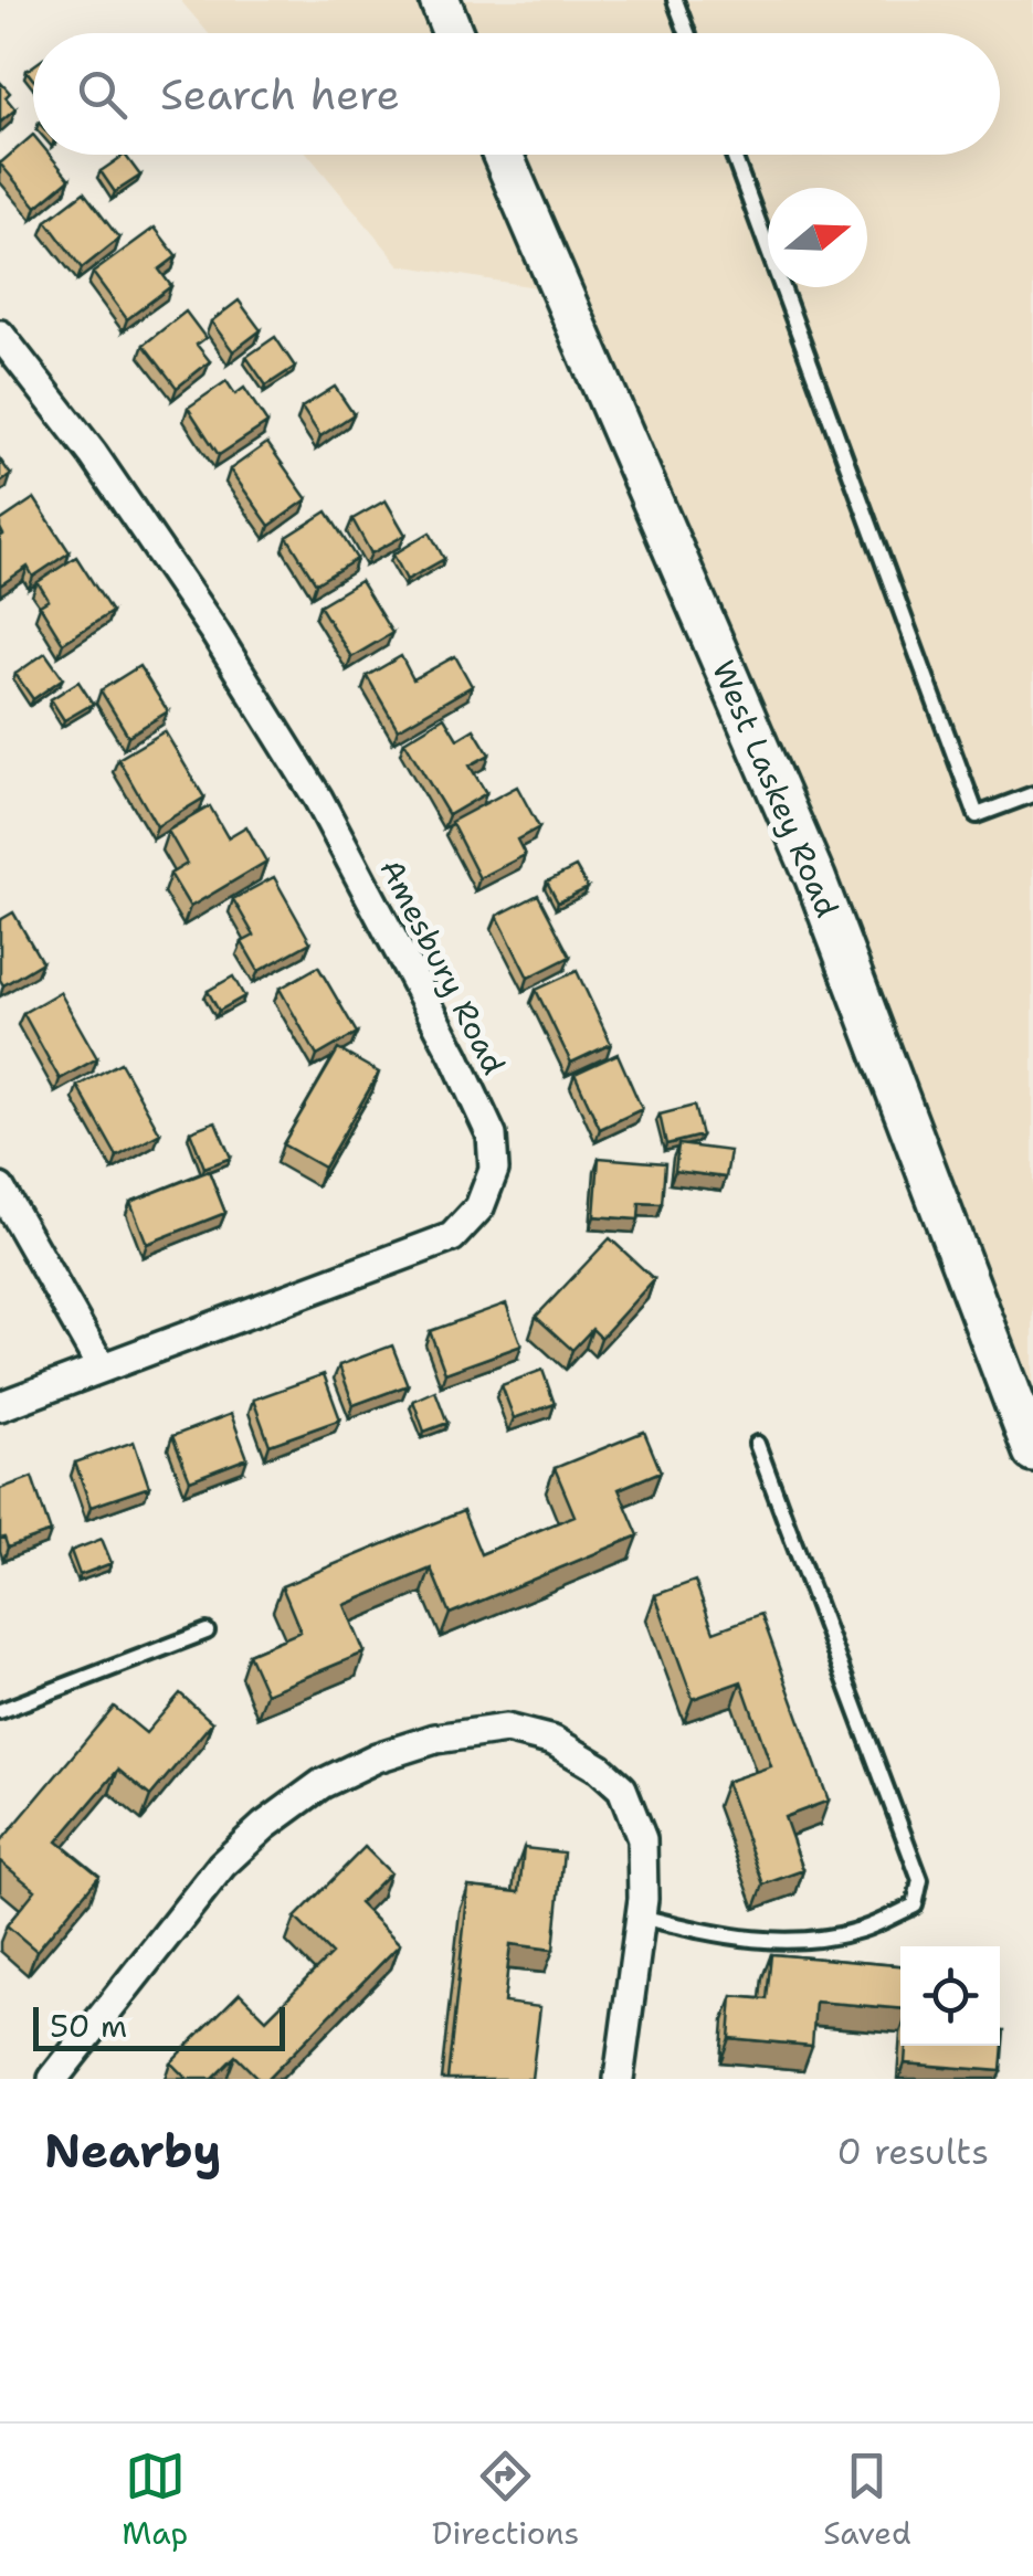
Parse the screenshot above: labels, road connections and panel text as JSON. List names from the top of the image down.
{
  "streets": {
    "main road": ["West Laskey Road"],
    "street": ["Amesbury Road"]
  },
  "scale_bar": "50 m",
  "north": "right",
  "page": {
    "search": "Search here",
    "scale": "50 m",
    "heading": ["Nearby", "0 results"],
    "nav": ["Map", "Directions", "Saved"]
  }
}
